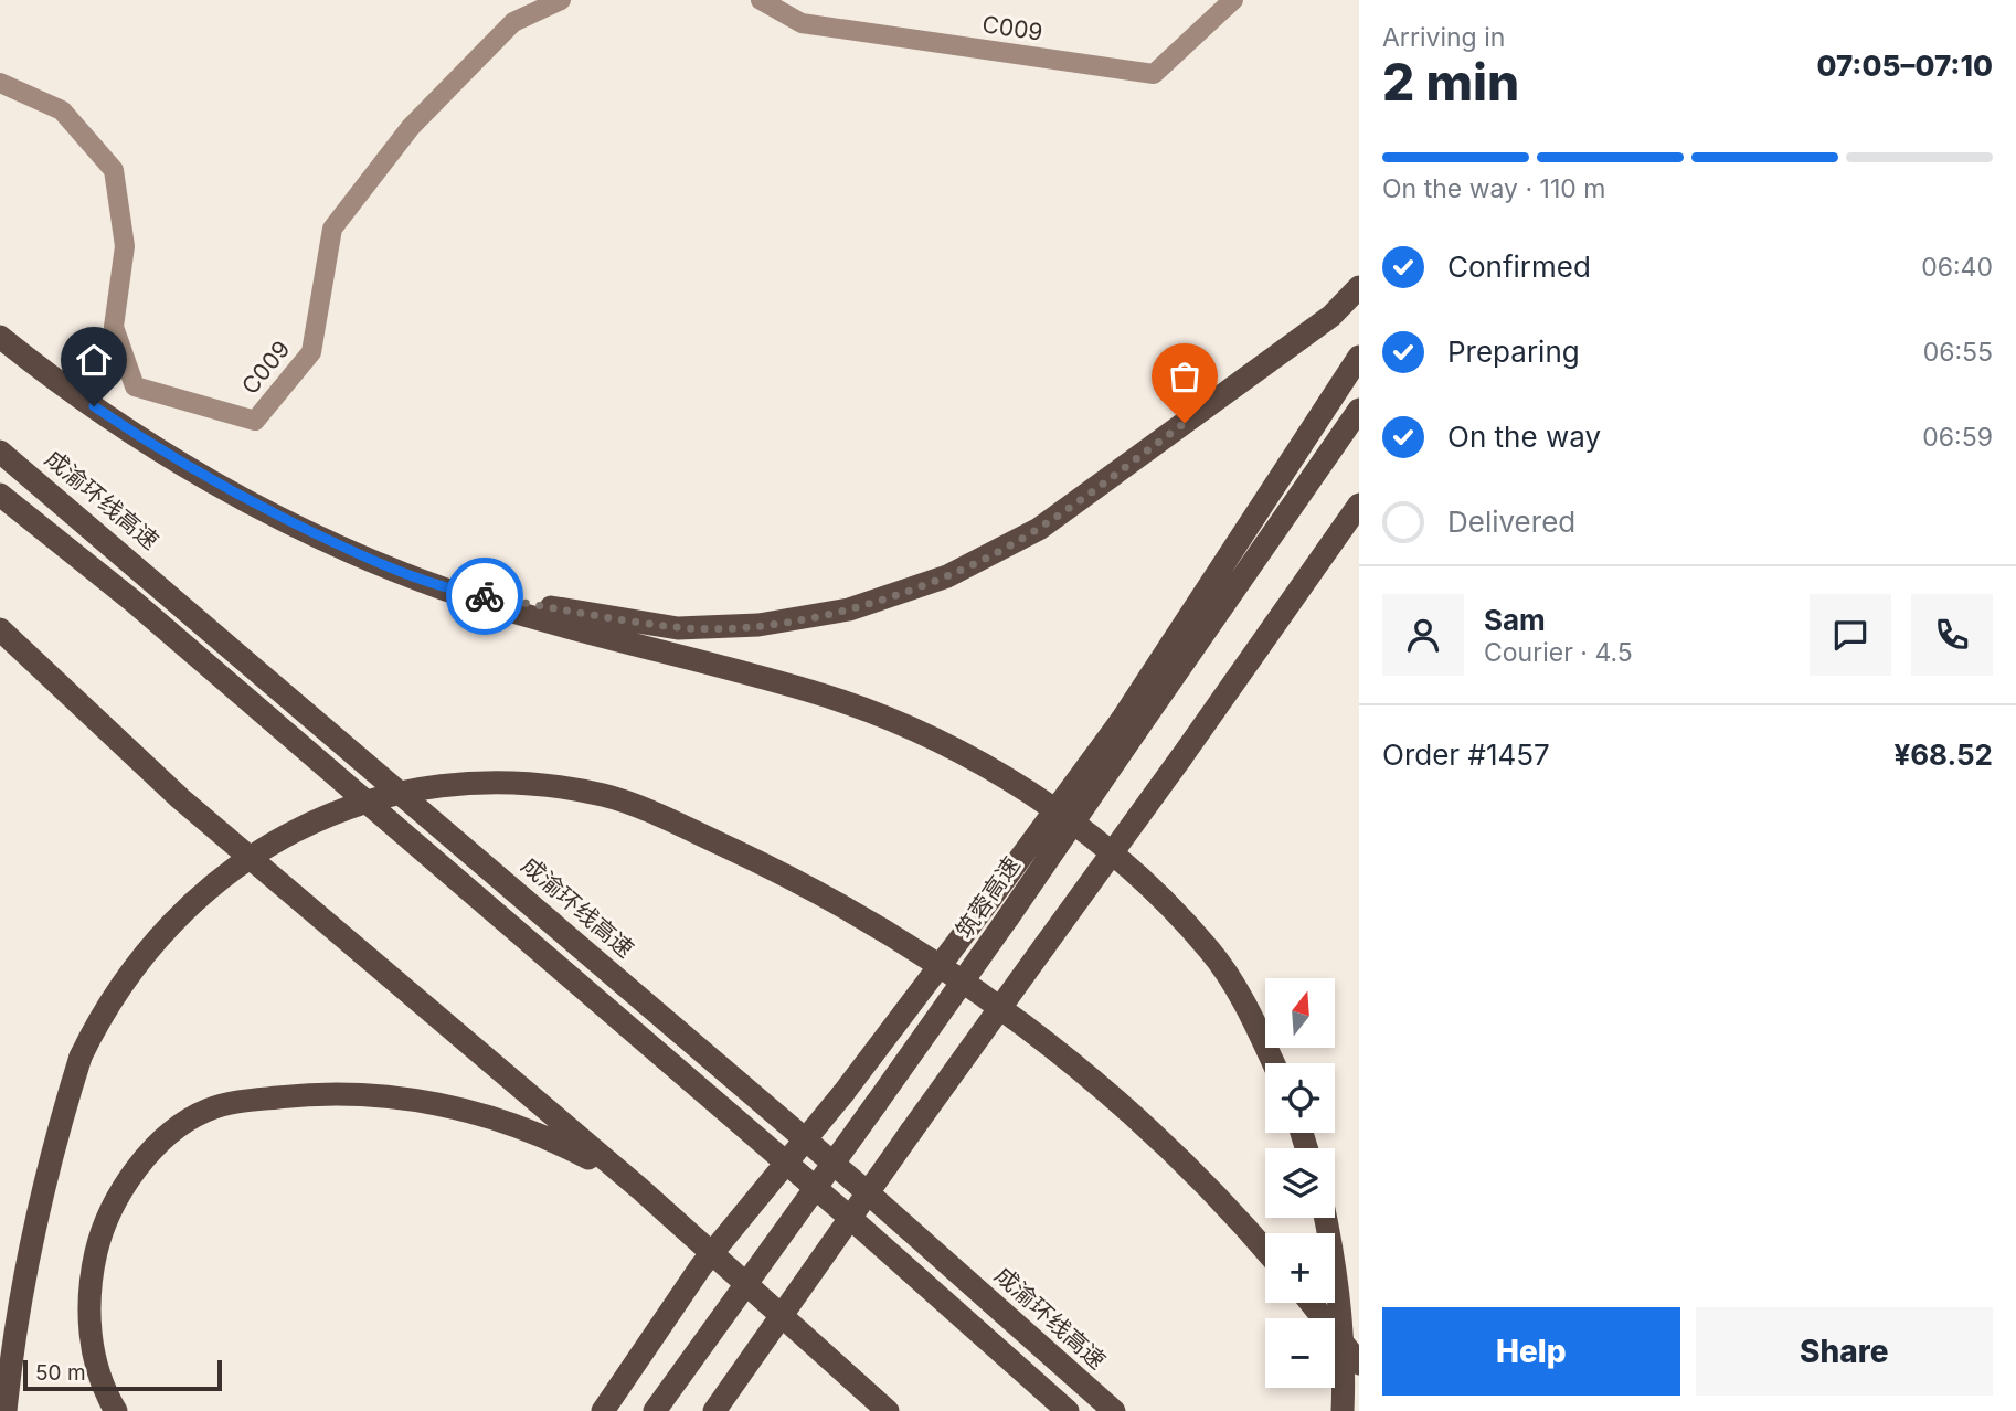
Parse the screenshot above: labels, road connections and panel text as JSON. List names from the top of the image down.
{
  "streets": {
    "highway": ["成渝环线高速", "筑蓉高速"],
    "street": ["C009"]
  },
  "scale_bar": "50 m",
  "north": "top",
  "page": {
    "heading": ["2 min", "Arriving in", "07:05–07:10"],
    "panel": [
      "Sam",
      "Courier · 4.5",
      "Order #1457",
      "¥68.52"
    ],
    "bar": "On the way · 110 m",
    "list": [
      ["Confirmed", "06:40"],
      ["Preparing", "06:55"],
      ["On the way", "06:59"],
      "Delivered"
    ],
    "map_buttons": ["+", "−"],
    "buttons": ["Help", "Share"],
    "scale": "50 m"
  }
}
